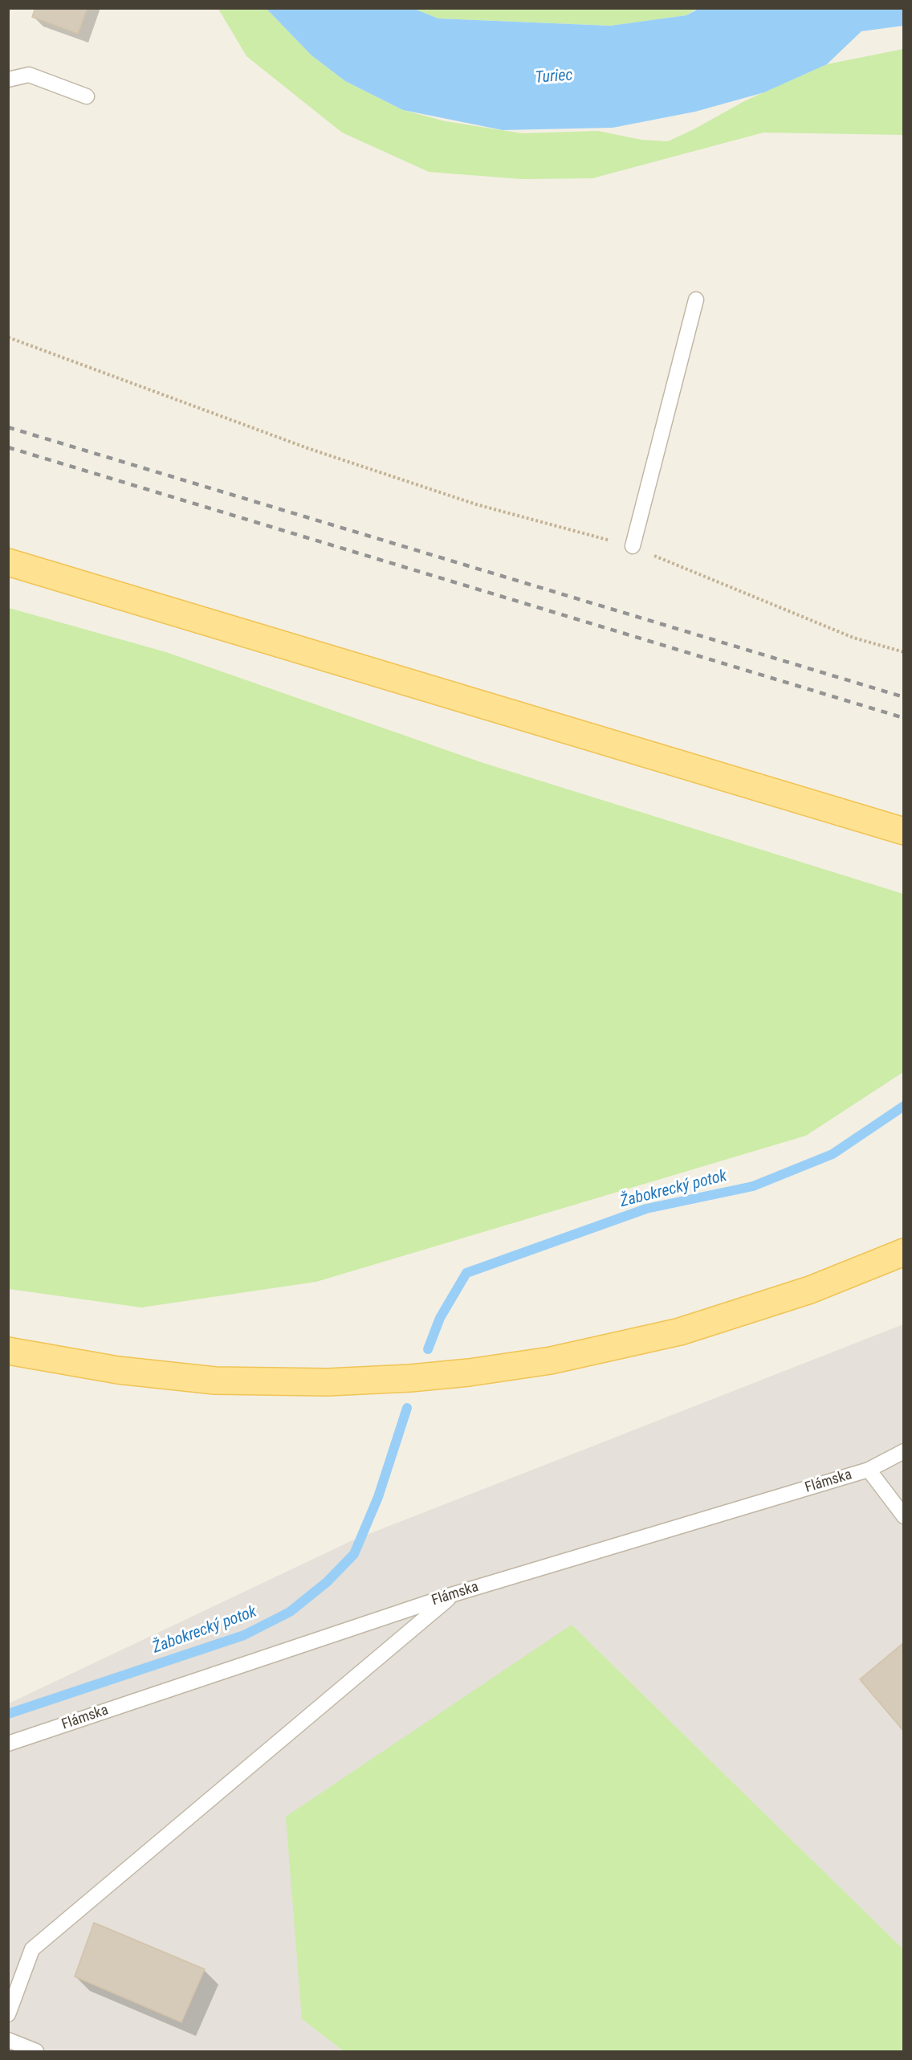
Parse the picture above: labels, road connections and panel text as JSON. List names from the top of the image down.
{
  "streets": {
    "lane": ["Flámska"]
  },
  "water": ["Turiec", "Žabokrecký potok"]
}
